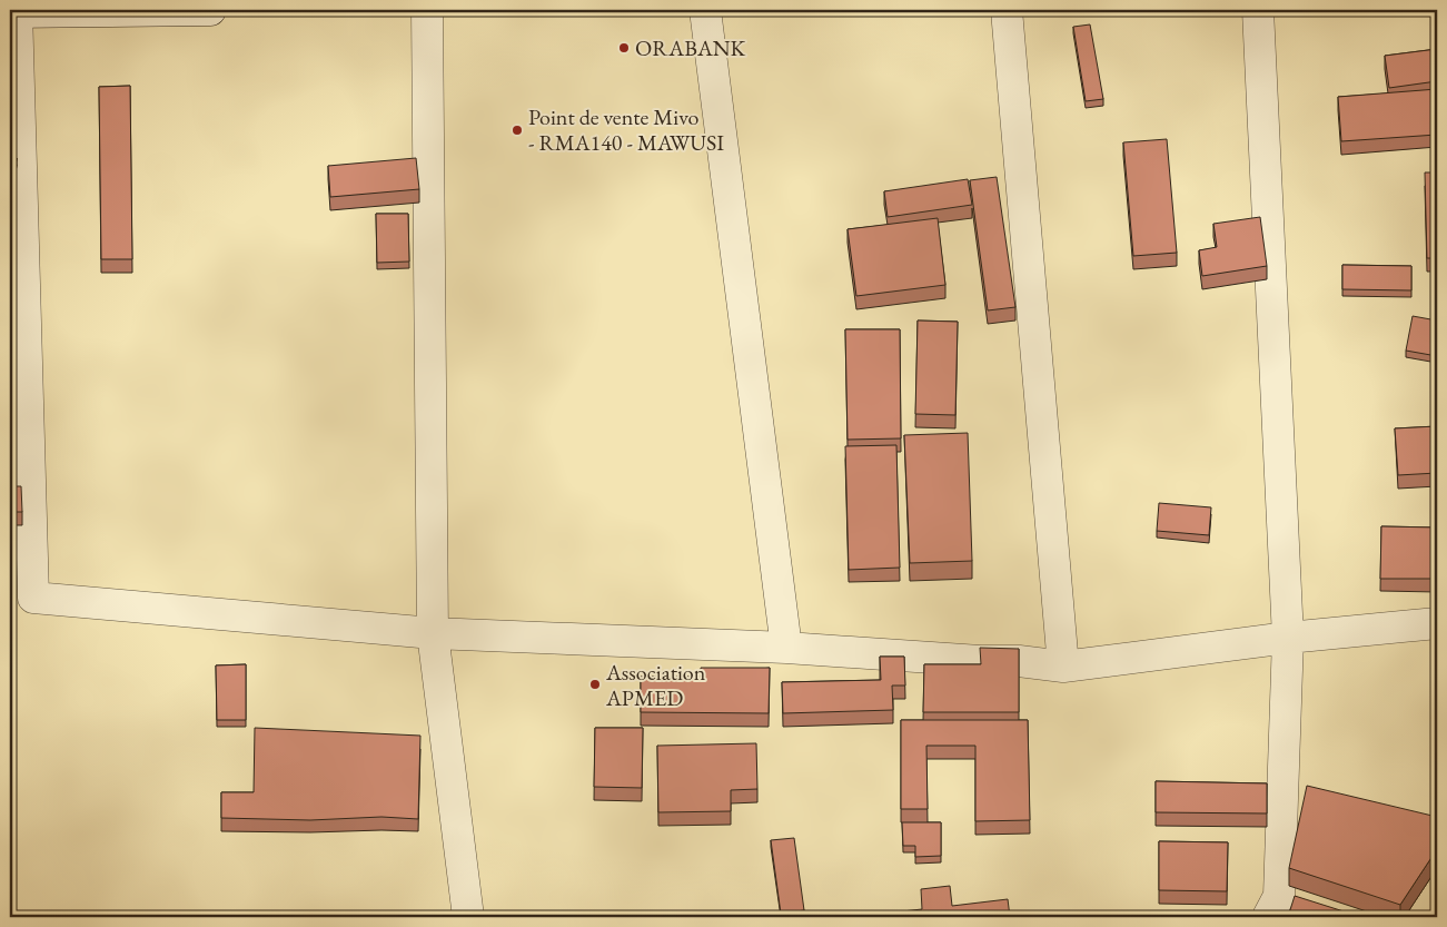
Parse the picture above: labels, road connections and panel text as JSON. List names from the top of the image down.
{
  "places": ["ORABANK", "Point de vente Mivo - RMA140 - MAWUSI", "Association APMED"]
}
